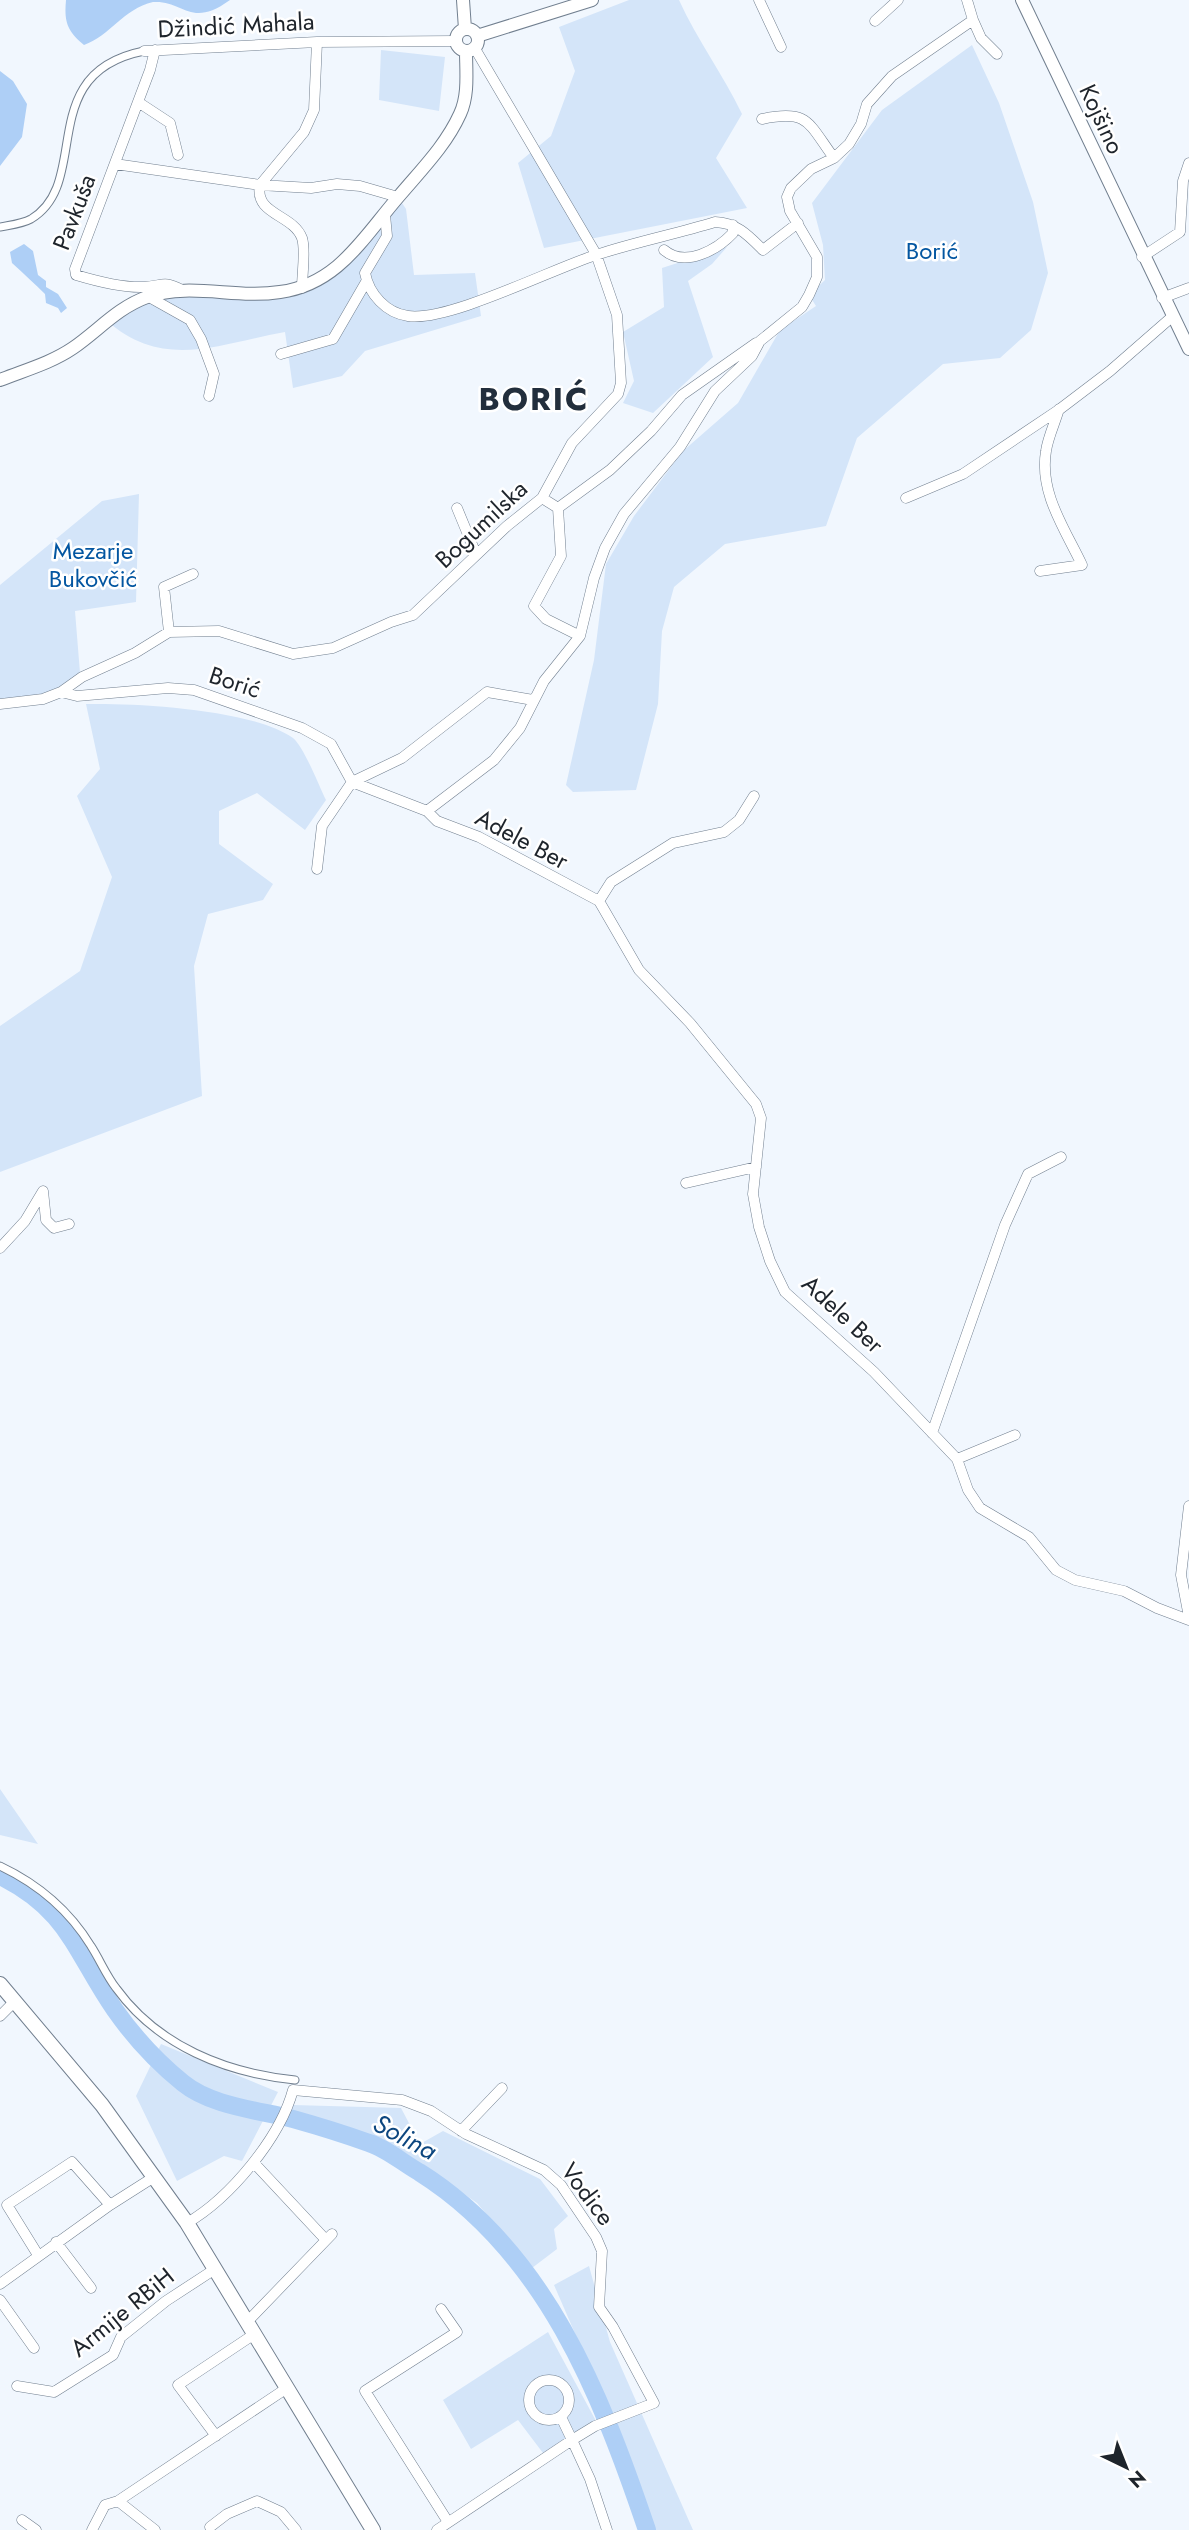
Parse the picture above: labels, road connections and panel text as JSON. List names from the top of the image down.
{
  "streets": {
    "street": [
      "Džindić Mahala",
      "Kojšino",
      "Pavkuša",
      "Bogumilska",
      "Borić",
      "Adele Ber",
      "Vodice",
      "Armije RBiH"
    ]
  },
  "crossings": [
    ["Džindić Mahala", "Pavkuša"],
    ["Džindić Mahala", "Bogumilska"]
  ],
  "districts": ["BORIĆ"],
  "water": ["Solina"],
  "parks": ["Borić", "Mezarje Bukovčić"],
  "north": "bottom right"
}
